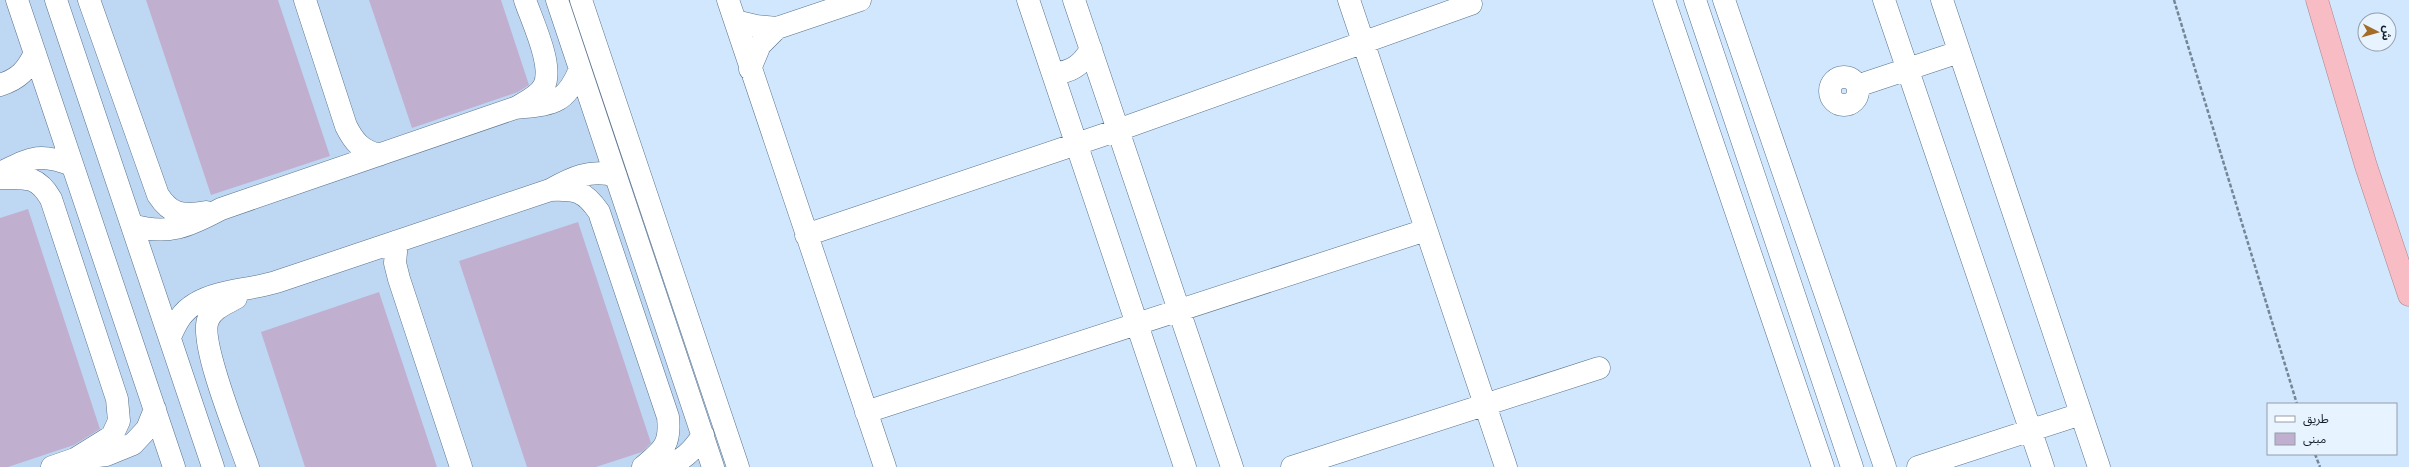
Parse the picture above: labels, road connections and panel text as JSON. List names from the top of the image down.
{
  "legend": ["طريق", "مبنى"],
  "north": "right"
}
